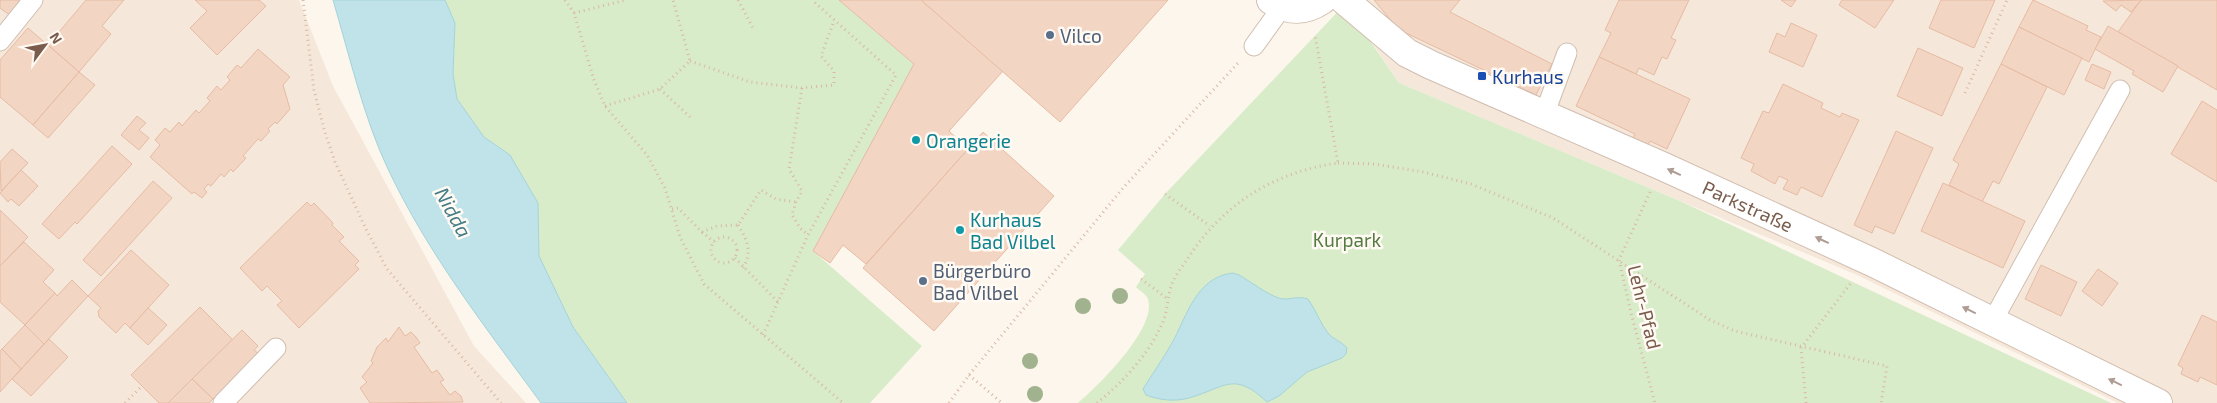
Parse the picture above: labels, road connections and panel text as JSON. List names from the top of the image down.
{
  "streets": {
    "street": ["Parkstraße"],
    "path": ["Lehr-Pfad"]
  },
  "crossings": [
    ["Parkstraße", "Lehr-Pfad"]
  ],
  "one_way": ["Parkstraße"],
  "water": ["Nidda"],
  "parks": ["Kurpark"],
  "places": {
    "other": [
      "Vilco",
      "Orangerie",
      "Kurhaus Bad Vilbel",
      "Bürgerbüro Bad Vilbel"
    ],
    "transit": ["Kurhaus"]
  },
  "north": "top right"
}
